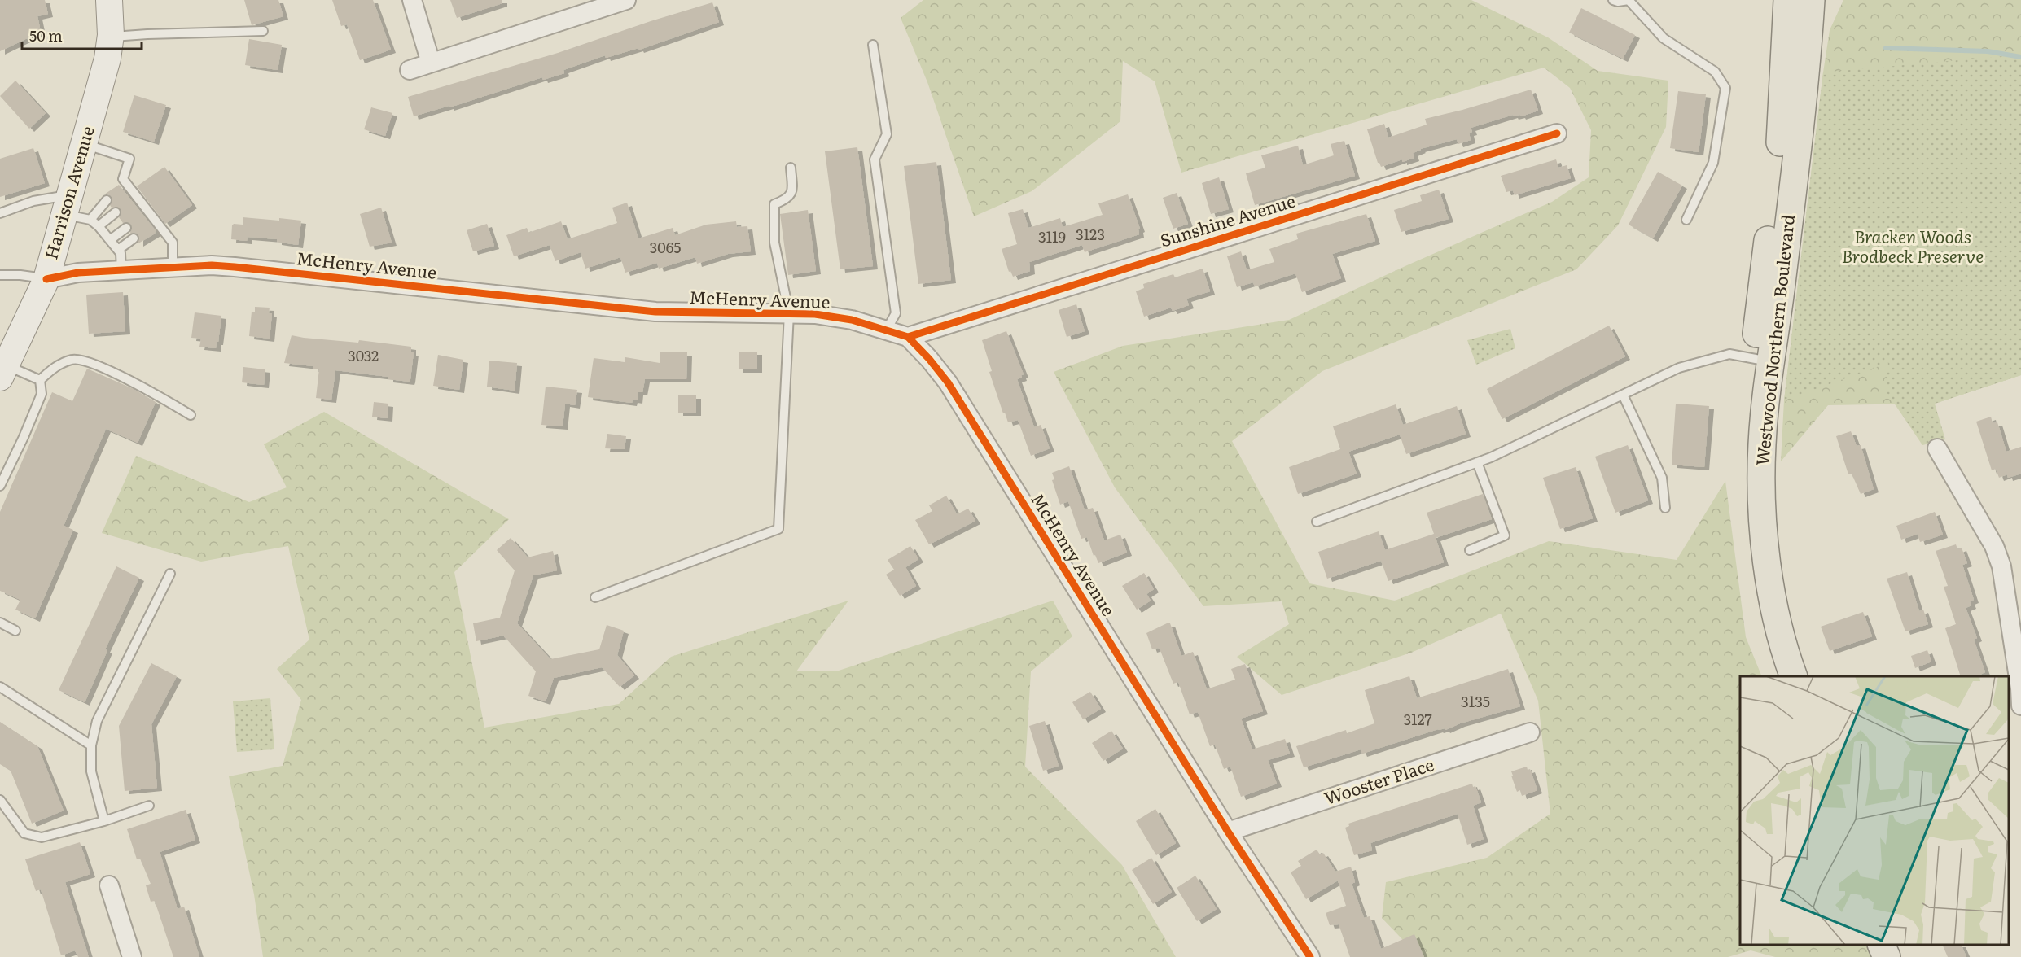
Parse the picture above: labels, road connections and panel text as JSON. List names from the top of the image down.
{
  "streets": {
    "main road": ["Harrison Avenue", "Westwood Northern Boulevard"],
    "street": ["Sunshine Avenue", "McHenry Avenue", "Wooster Place"]
  },
  "crossings": [
    ["Harrison Avenue", "McHenry Avenue"],
    ["Sunshine Avenue", "McHenry Avenue"],
    ["McHenry Avenue", "Wooster Place"]
  ],
  "parks": ["Bracken Woods Brodbeck Preserve"],
  "house_numbers": [
    "3123",
    "3119",
    "3065",
    "3032",
    "3135",
    "3127"
  ],
  "scale_bar": "50 m"
}
